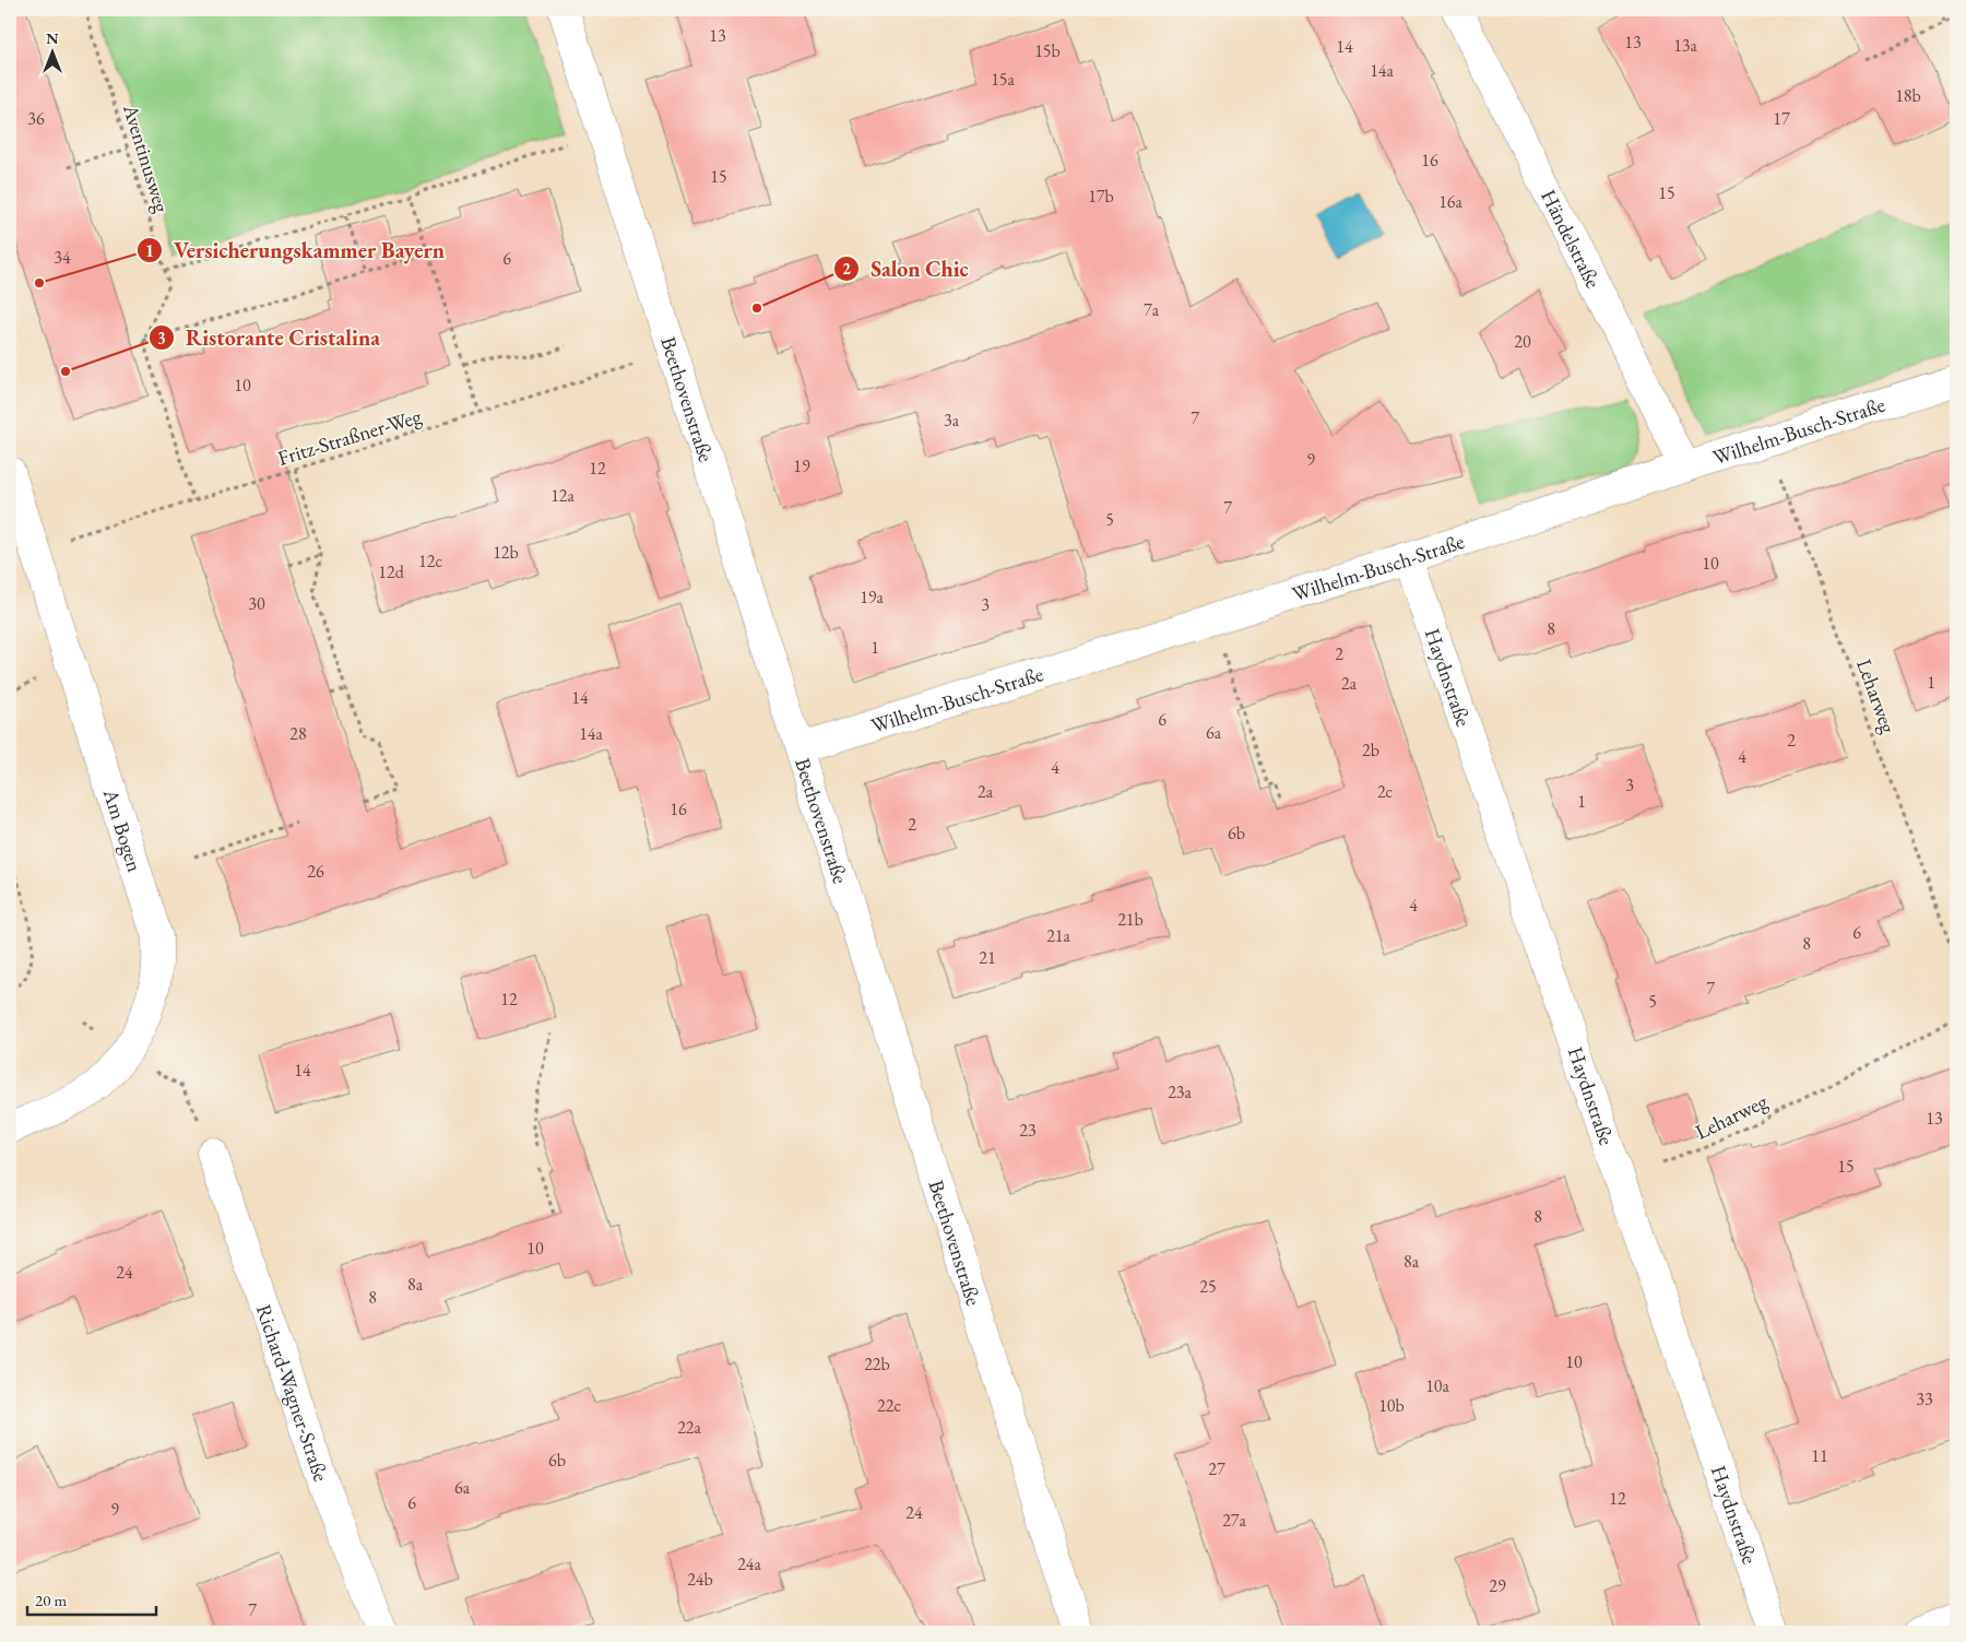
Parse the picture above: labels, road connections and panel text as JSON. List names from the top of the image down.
{
  "streets": {
    "street": [
      "Händelstraße",
      "Beethovenstraße",
      "Wilhelm-Busch-Straße",
      "Haydnstraße",
      "Am Bogen",
      "Richard-Wagner-Straße"
    ],
    "path": ["Aventinusweg", "Fritz-Straßner-Weg", "Leharweg"]
  },
  "crossings": [
    ["Händelstraße", "Wilhelm-Busch-Straße"],
    ["Beethovenstraße", "Wilhelm-Busch-Straße"],
    ["Beethovenstraße", "Fritz-Straßner-Weg"],
    ["Wilhelm-Busch-Straße", "Haydnstraße"],
    ["Wilhelm-Busch-Straße", "Leharweg"],
    ["Fritz-Straßner-Weg", "Am Bogen"]
  ],
  "places": ["Versicherungskammer Bayern", "Salon Chic", "Ristorante Cristalina"],
  "house_numbers": [
    "13",
    "13",
    "13a",
    "14",
    "15b",
    "14a",
    "15a",
    "18b",
    "36",
    "17",
    "16",
    "15",
    "15",
    "17b",
    "16a",
    "34",
    "6",
    "7a",
    "20",
    "10",
    "7",
    "3a",
    "9",
    "19",
    "12",
    "12a",
    "7",
    "5",
    "12b",
    "12c",
    "10",
    "12d",
    "19a",
    "30",
    "3",
    "8",
    "1",
    "2",
    "1",
    "2a",
    "14",
    "6",
    "6a",
    "28",
    "14a",
    "2",
    "2b",
    "4",
    "4",
    "3",
    "2a",
    "2c",
    "1",
    "16",
    "2",
    "6b",
    "26",
    "4",
    "21b",
    "6",
    "21a",
    "8",
    "21",
    "7",
    "12",
    "5",
    "14",
    "23a",
    "13",
    "23",
    "15",
    "8",
    "10",
    "8a",
    "24",
    "8a",
    "25",
    "8",
    "10",
    "22b",
    "10a",
    "33",
    "22c",
    "10b",
    "22a",
    "11",
    "6b",
    "27",
    "6a",
    "12",
    "6",
    "9",
    "24",
    "27a",
    "24a",
    "24b",
    "29",
    "7"
  ],
  "scale_bar": "20 m",
  "north": "top"
}
